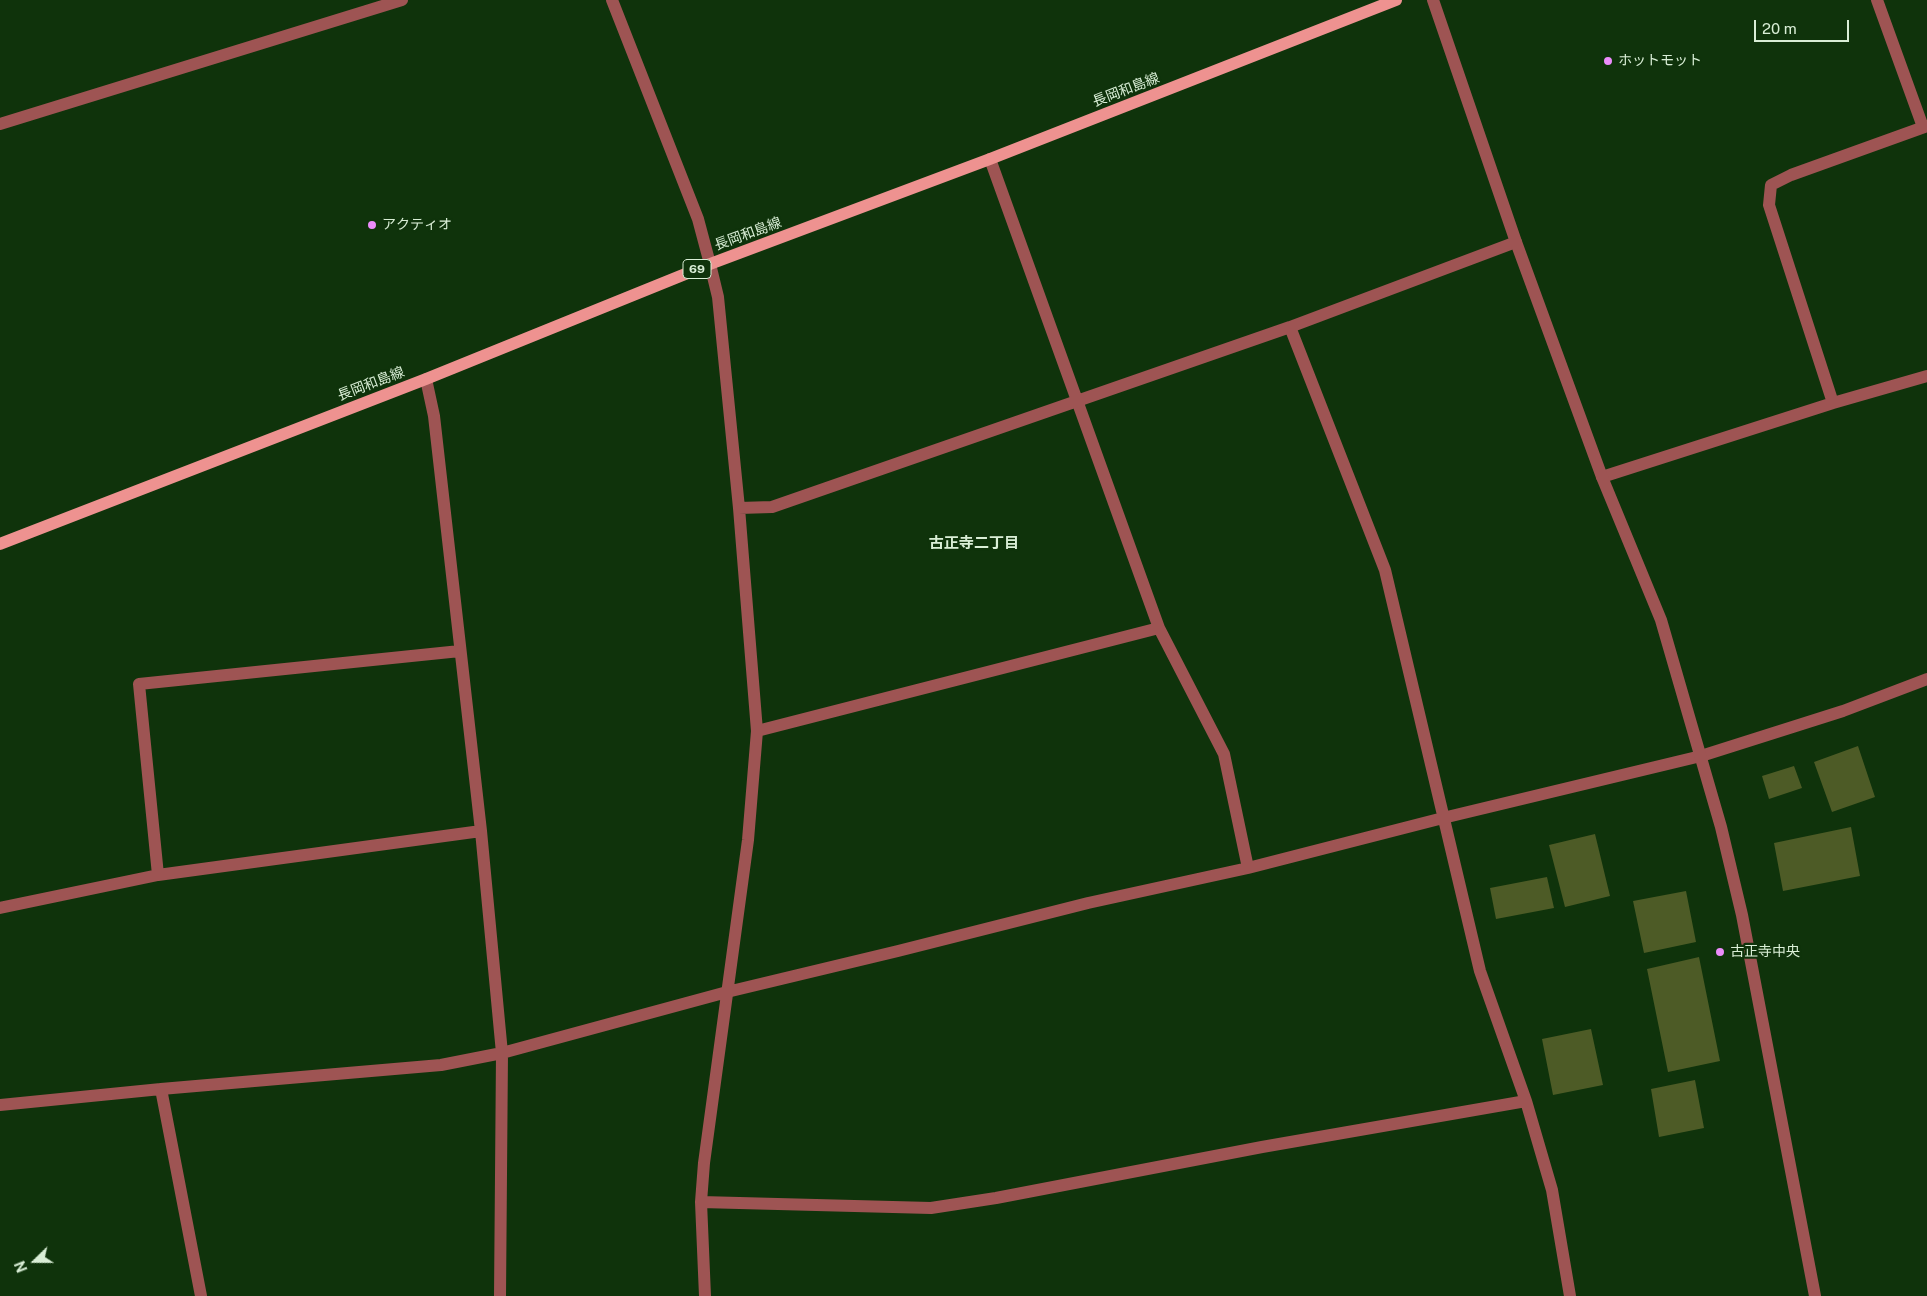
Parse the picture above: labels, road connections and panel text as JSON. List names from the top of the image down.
{
  "streets": {
    "main road": ["長岡和島線", "69"]
  },
  "districts": ["古正寺二丁目"],
  "places": ["ホットモット", "アクティオ", "古正寺中央"],
  "scale_bar": "20 m",
  "north": "left"
}
